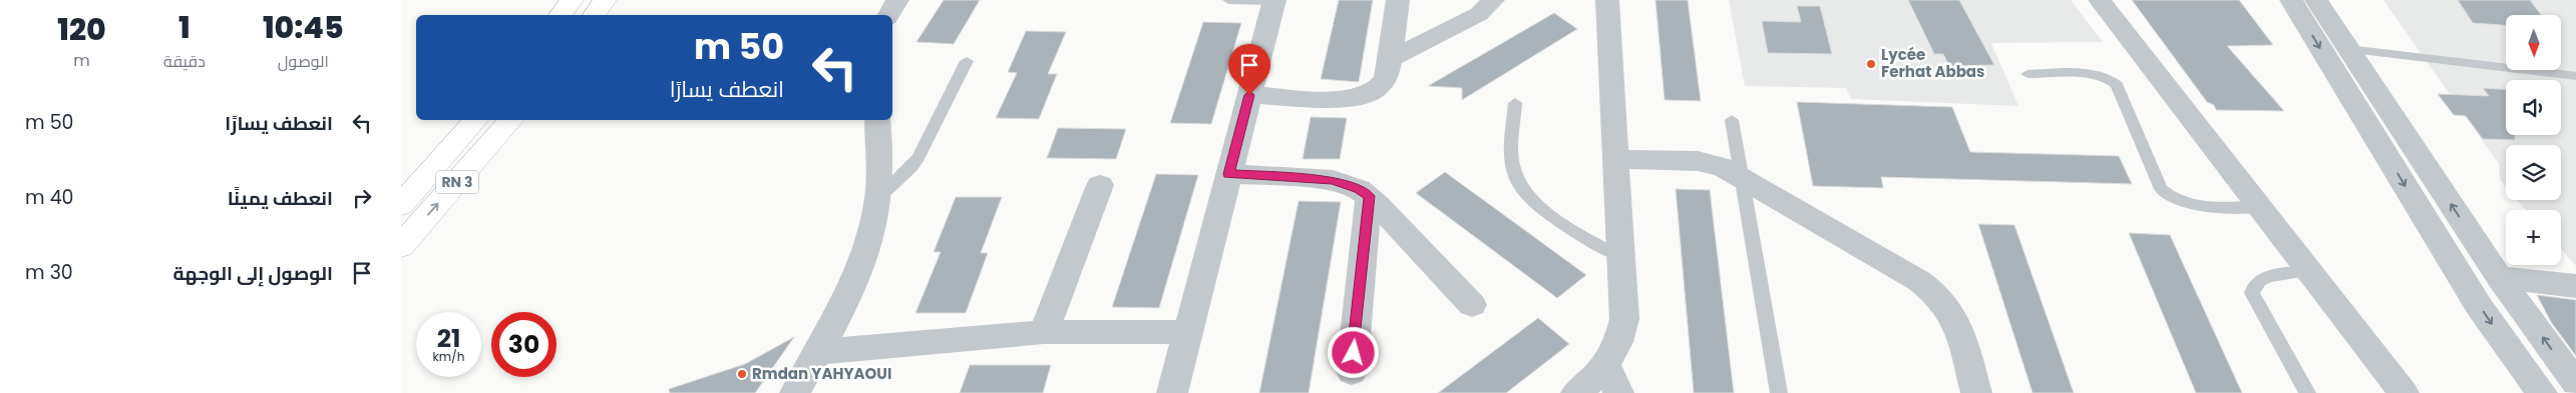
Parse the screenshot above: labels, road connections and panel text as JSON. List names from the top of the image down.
{
  "streets": {
    "highway": ["RN 3"]
  },
  "places": ["Lycée Ferhat Abbas", "Rmdan YAHYAOUI"],
  "north": "bottom",
  "page": {
    "eta": [
      "10:45",
      "الوصول",
      "1",
      "دقيقة",
      "120",
      "m"
    ],
    "map_buttons": "+",
    "turn": ["50 m", "انعطف يسارًا"],
    "list": [
      {
        "name": "انعطف يسارًا",
        "value": "50 m"
      },
      {
        "name": "انعطف يمينًا",
        "value": "40 m"
      },
      {
        "name": "الوصول إلى الوجهة",
        "value": "30 m"
      }
    ],
    "speed": "21 km/h",
    "limit": "30"
  }
}
